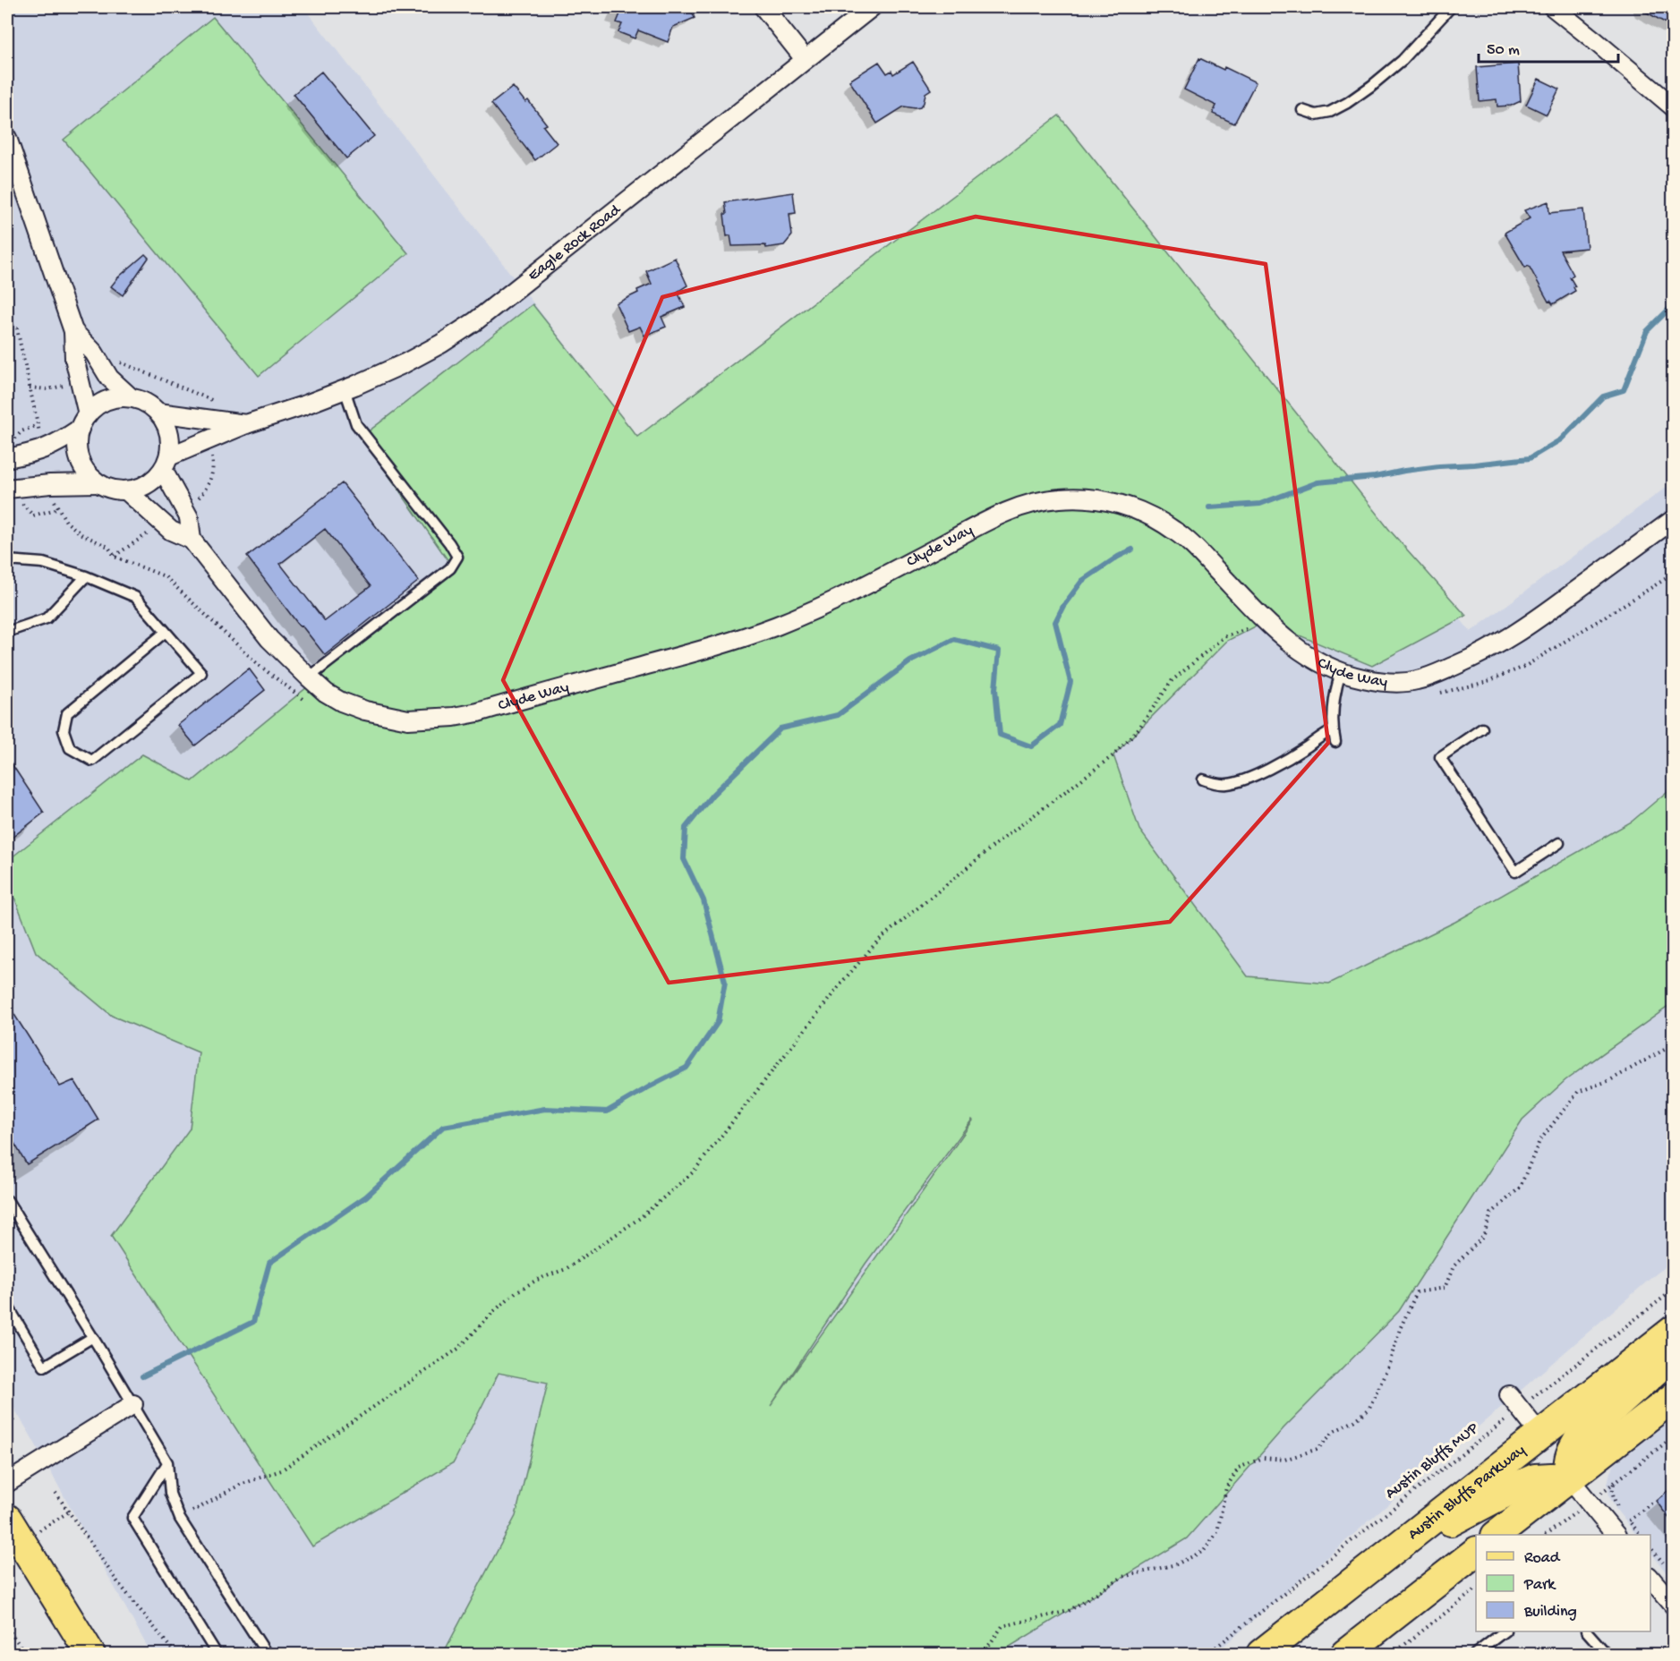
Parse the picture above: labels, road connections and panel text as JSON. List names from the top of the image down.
{
  "streets": {
    "main road": ["Austin Bluffs Parkway"],
    "street": ["Eagle Rock Road", "Clyde Way"],
    "path": ["Austin Bluffs MUP"]
  },
  "legend": ["Road", "Park", "Building"],
  "scale_bar": "50 m"
}
